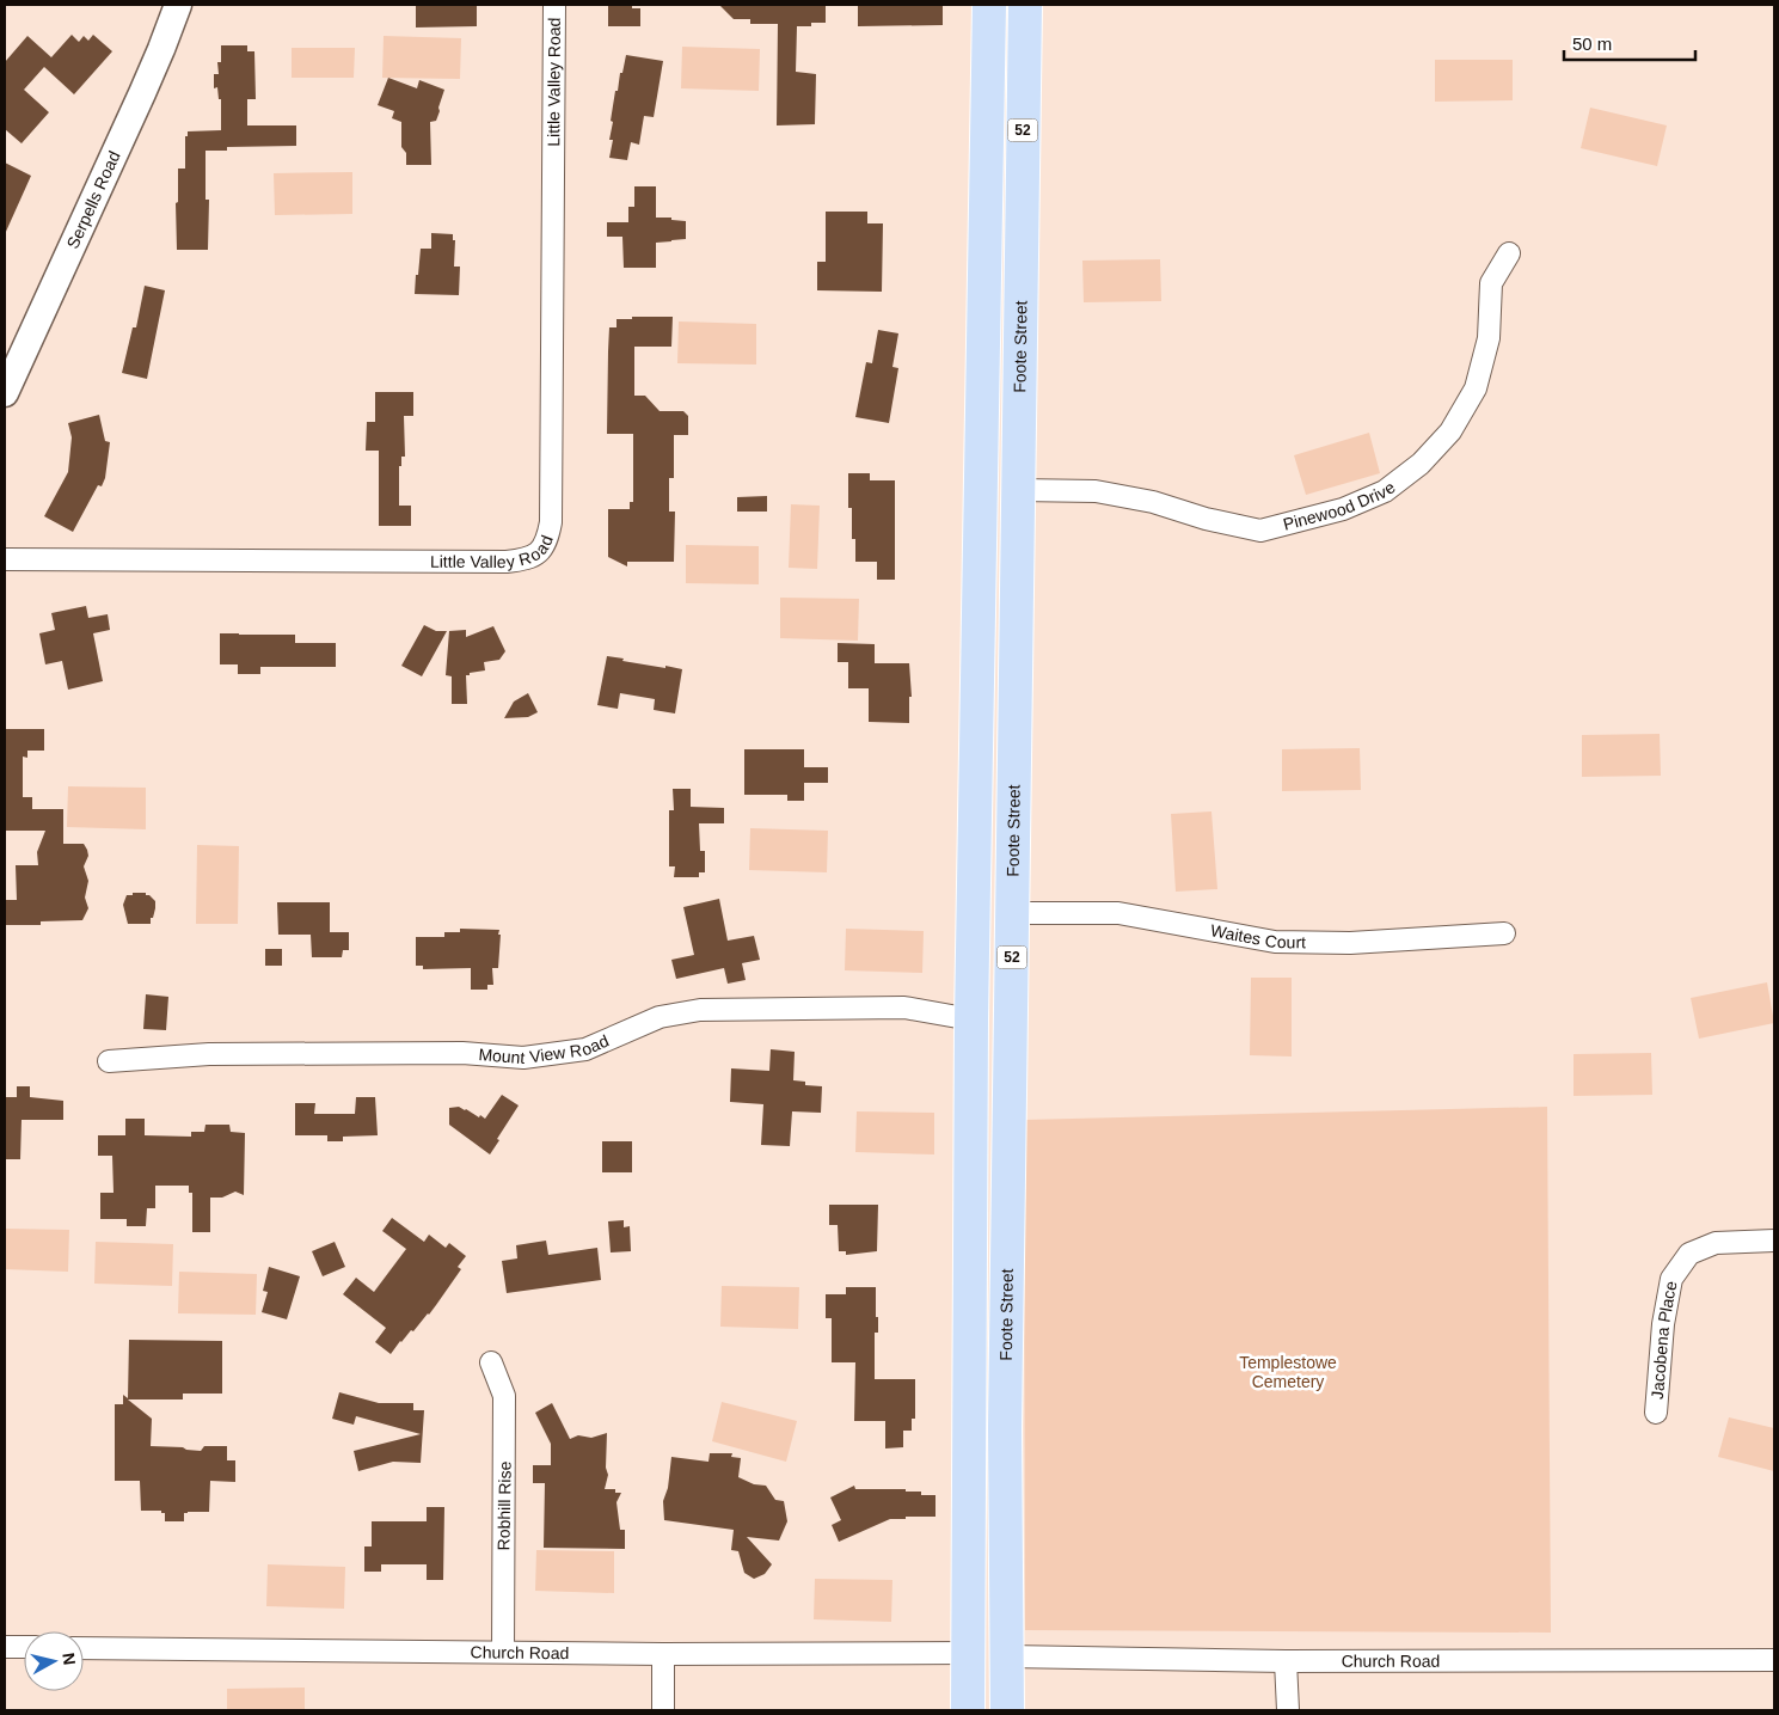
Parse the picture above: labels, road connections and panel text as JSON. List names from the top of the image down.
{
  "streets": {
    "main road": ["52", "Foote Street"],
    "street": [
      "Little Valley Road",
      "Serpells Road",
      "Pinewood Drive",
      "Waites Court",
      "Mount View Road",
      "Jacobena Place",
      "Robhill Rise",
      "Church Road"
    ]
  },
  "crossings": [
    ["52", "Foote Street"],
    ["52", "Mount View Road"],
    ["52", "Church Road"],
    ["Foote Street", "Pinewood Drive"],
    ["Foote Street", "Waites Court"],
    ["Foote Street", "Church Road"],
    ["Robhill Rise", "Church Road"]
  ],
  "parks": ["Templestowe Cemetery"],
  "scale_bar": "50 m",
  "north": "right"
}
